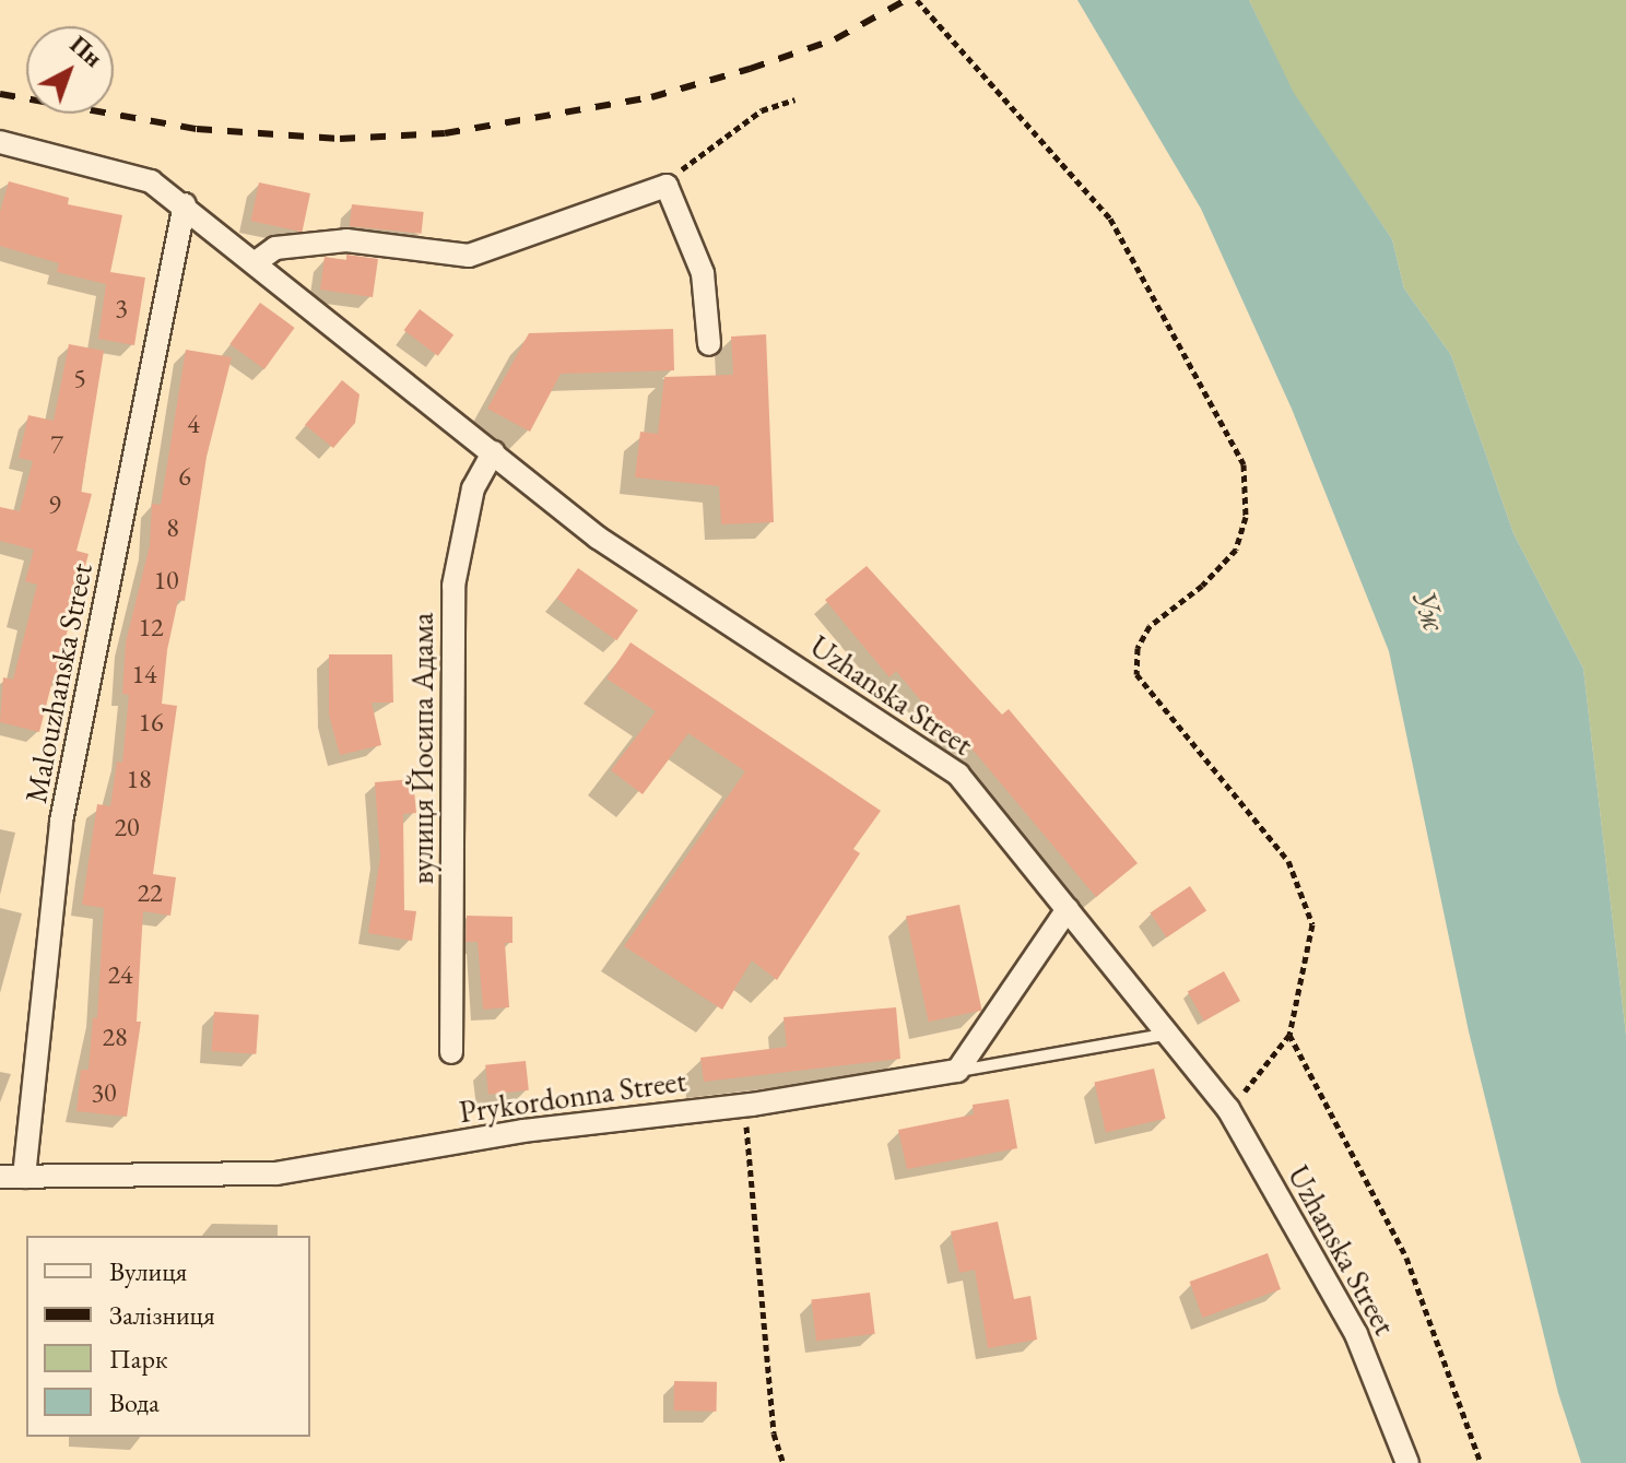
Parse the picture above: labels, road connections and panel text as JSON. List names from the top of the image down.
{
  "streets": {
    "street": [
      "Malouzhanska Street",
      "Uzhanska Street",
      "вулиця Йосипа Адама",
      "Prykordonna Street"
    ]
  },
  "crossings": [
    ["Malouzhanska Street", "Uzhanska Street"],
    ["Malouzhanska Street", "Prykordonna Street"],
    ["Uzhanska Street", "вулиця Йосипа Адама"]
  ],
  "water": ["Уж"],
  "house_numbers": [
    "3",
    "5",
    "4",
    "7",
    "6",
    "9",
    "8",
    "10",
    "12",
    "14",
    "16",
    "18",
    "20",
    "22",
    "24",
    "28",
    "30"
  ],
  "legend": [
    "Вулиця",
    "Залізниця",
    "Парк",
    "Вода"
  ],
  "north": "top right"
}
